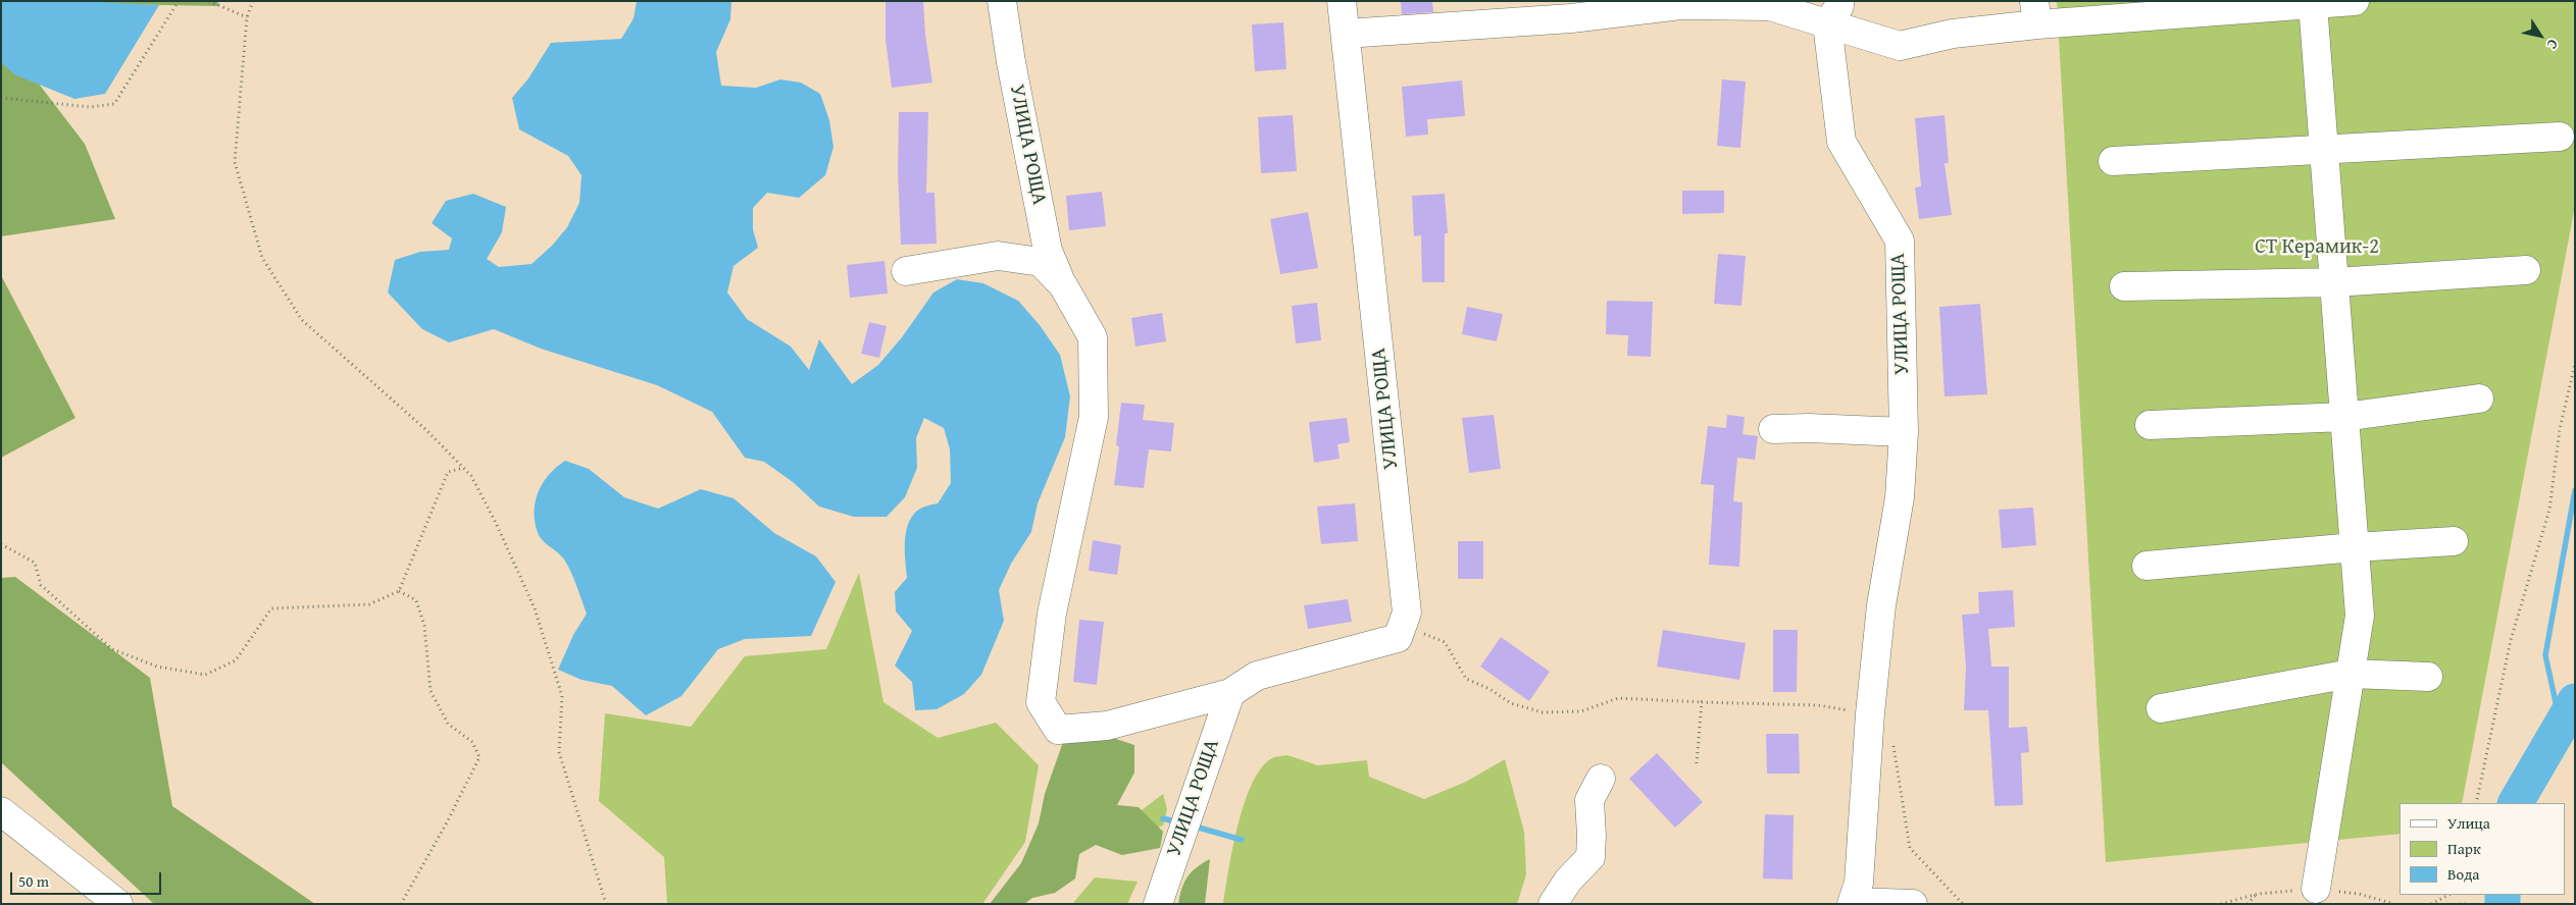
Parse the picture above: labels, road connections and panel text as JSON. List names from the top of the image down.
{
  "streets": {
    "street": ["УЛИЦА РОЩА"]
  },
  "parks": ["СТ Керамик-2"],
  "legend": ["Улица", "Парк", "Вода"],
  "scale_bar": "50 m",
  "north": "bottom right"
}
